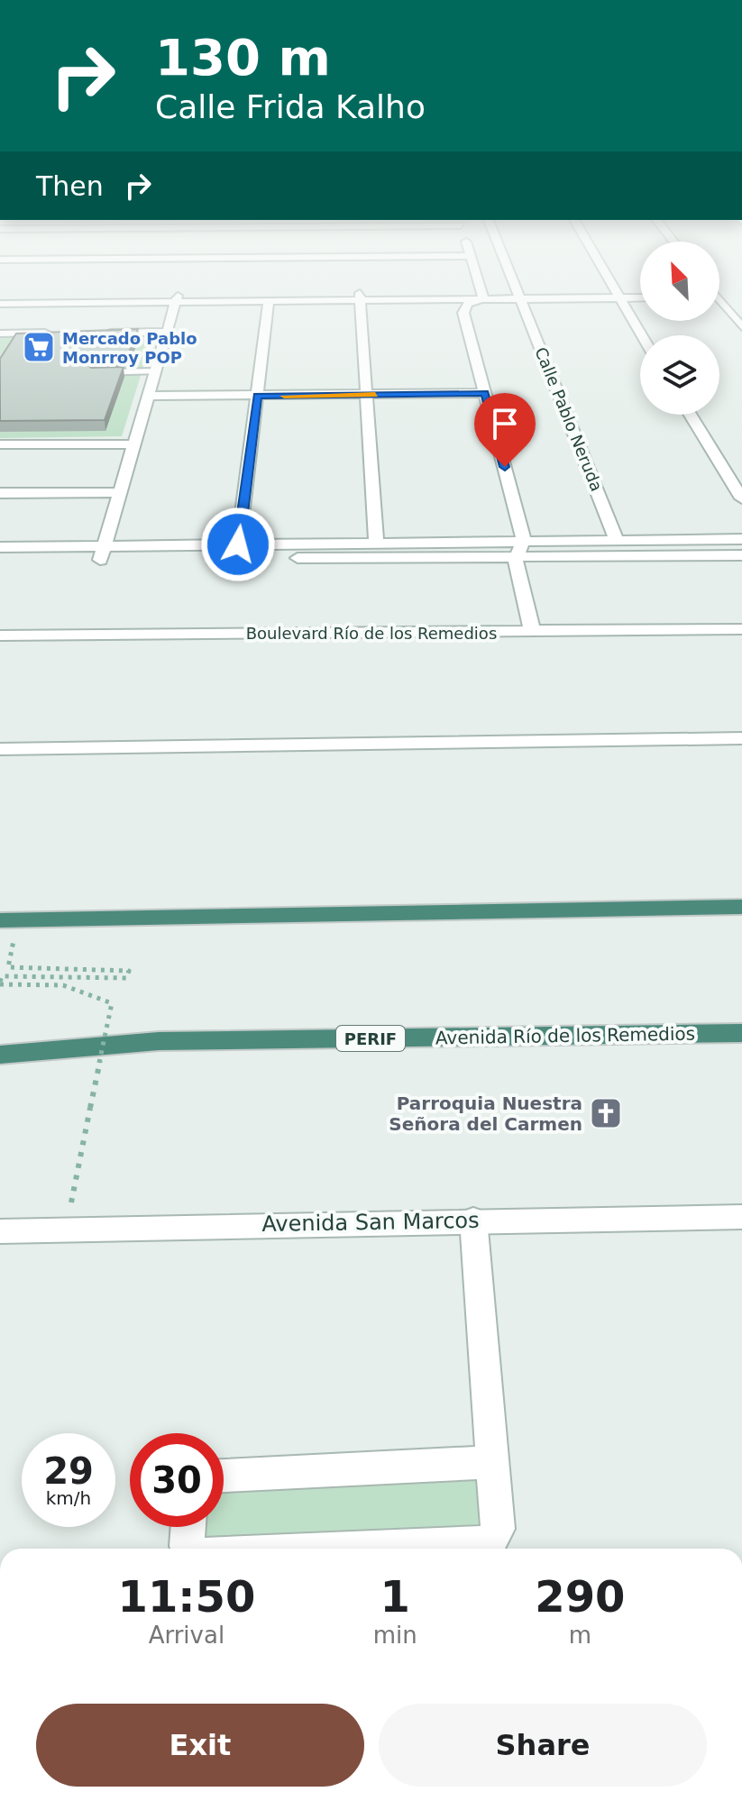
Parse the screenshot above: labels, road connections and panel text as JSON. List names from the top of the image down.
{
  "streets": {
    "highway": ["Avenida Río de los Remedios", "PERIF"],
    "street": ["Calle Pablo Neruda", "Boulevard Río de los Remedios", "Avenida San Marcos"]
  },
  "places": {
    "supermarket": ["Mercado Pablo Monrroy POP"],
    "church": ["Parroquia Nuestra Señora del Carmen"]
  },
  "north": "top left",
  "page": {
    "turn": ["130 m", "Calle Frida Kalho"],
    "then": "Then",
    "speed": "29 km/h",
    "limit": "30",
    "eta": [
      "11:50",
      "Arrival",
      "1",
      "min",
      "290",
      "m"
    ],
    "buttons": ["Exit", "Share"]
  }
}
